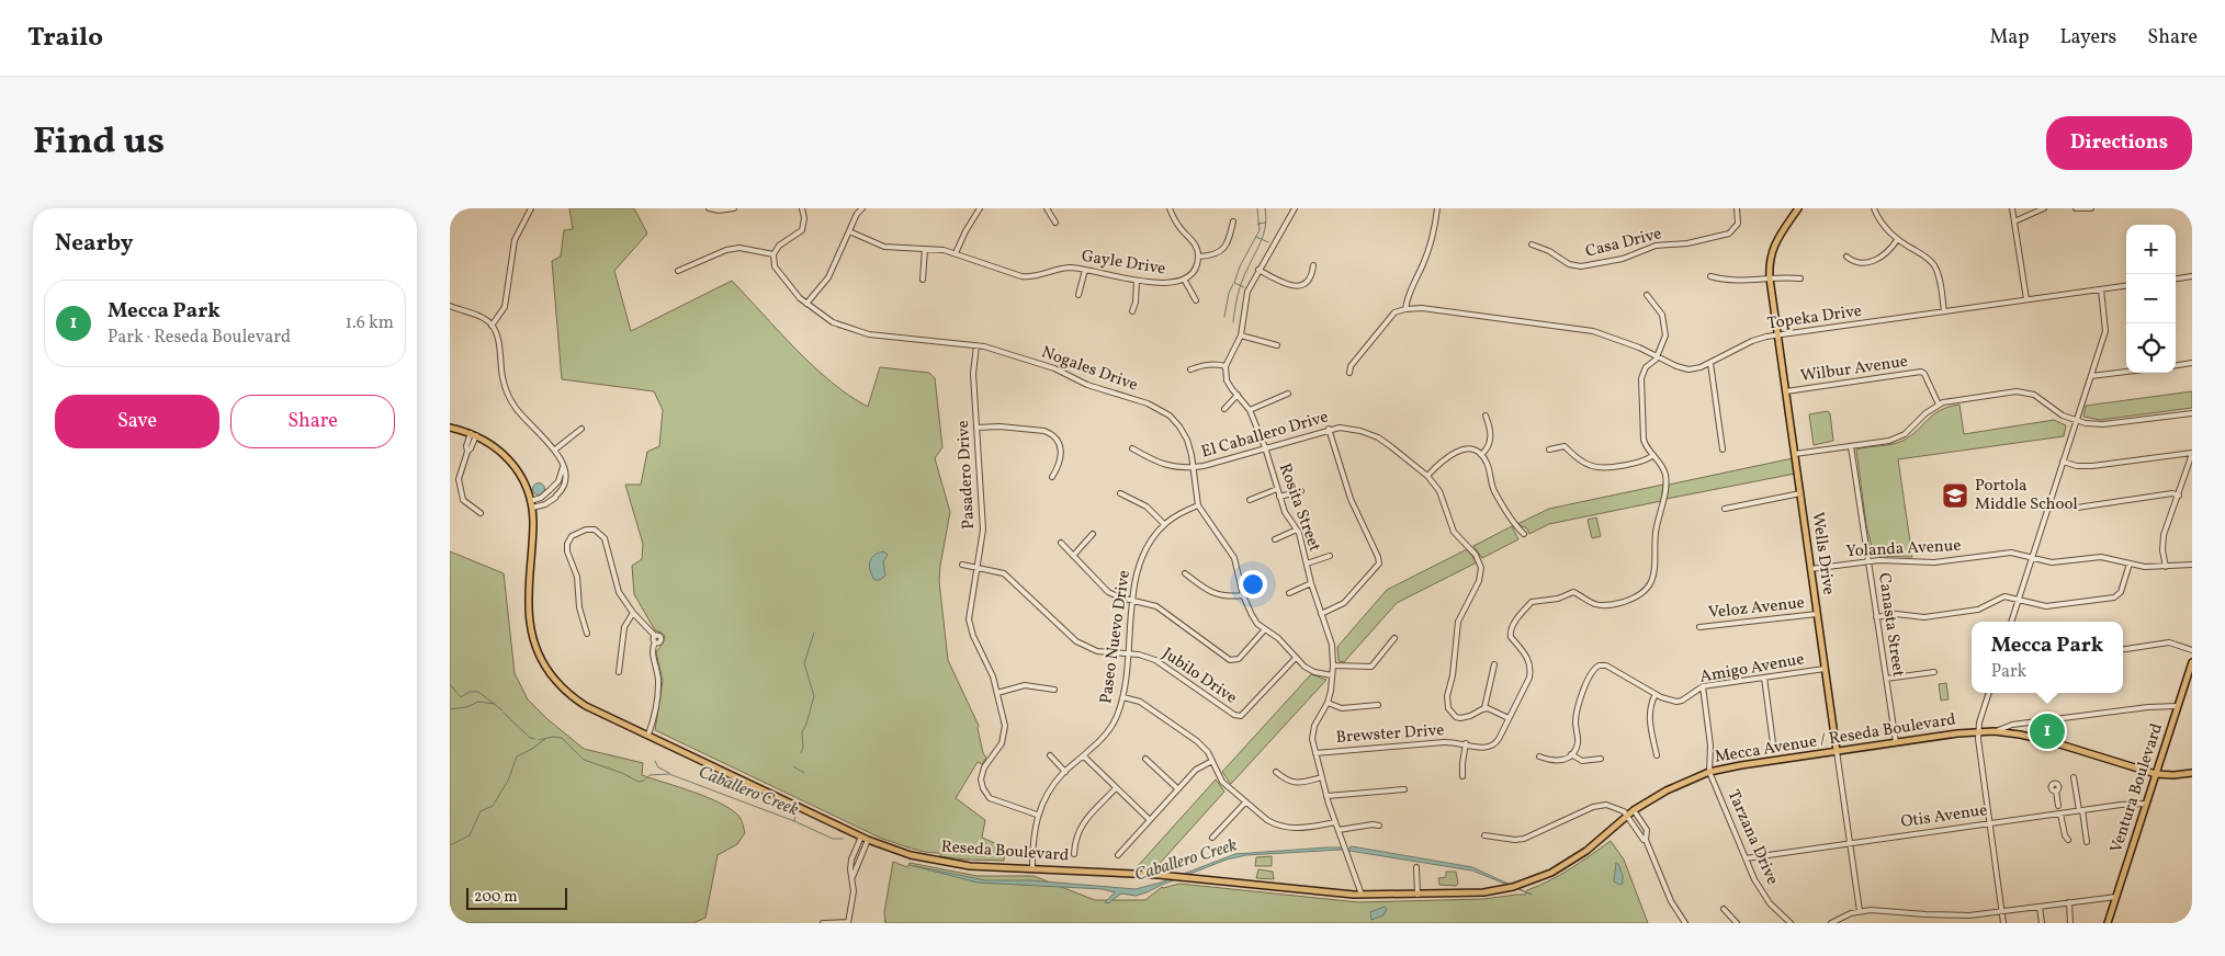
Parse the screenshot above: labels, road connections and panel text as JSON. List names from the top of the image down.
{
  "streets": {
    "main road": [
      "Wells Drive",
      "Mecca Avenue / Reseda Boulevard",
      "Ventura Boulevard",
      "Reseda Boulevard"
    ],
    "street": [
      "Casa Drive",
      "Gayle Drive",
      "Topeka Drive",
      "Nogales Drive",
      "Wilbur Avenue",
      "El Caballero Drive",
      "Pasadero Drive",
      "Rosita Street",
      "Yolanda Avenue",
      "Veloz Avenue",
      "Canasta Street",
      "Paseo Nuevo Drive",
      "Amigo Avenue",
      "Jubilo Drive",
      "Brewster Drive",
      "Otis Avenue",
      "Tarzana Drive"
    ]
  },
  "crossings": [
    ["Topeka Drive", "Wells Drive"],
    ["Topeka Drive", "Brewster Drive"],
    ["Nogales Drive", "El Caballero Drive"],
    ["Nogales Drive", "Pasadero Drive"],
    ["Nogales Drive", "Rosita Street"],
    ["Nogales Drive", "Paseo Nuevo Drive"],
    ["Nogales Drive", "Jubilo Drive"],
    ["Wilbur Avenue", "Wells Drive"],
    ["El Caballero Drive", "Rosita Street"],
    ["Pasadero Drive", "Paseo Nuevo Drive"],
    ["Pasadero Drive", "Jubilo Drive"],
    ["Rosita Street", "Brewster Drive"],
    ["Rosita Street", "Reseda Boulevard"],
    ["Yolanda Avenue", "Wells Drive"],
    ["Yolanda Avenue", "Canasta Street"],
    ["Wells Drive", "Veloz Avenue"],
    ["Wells Drive", "Amigo Avenue"],
    ["Wells Drive", "Mecca Avenue / Reseda Boulevard"],
    ["Wells Drive", "Otis Avenue"],
    ["Canasta Street", "Mecca Avenue / Reseda Boulevard"],
    ["Paseo Nuevo Drive", "Jubilo Drive"],
    ["Paseo Nuevo Drive", "Reseda Boulevard"],
    ["Amigo Avenue", "Tarzana Drive"],
    ["Mecca Avenue / Reseda Boulevard", "Tarzana Drive"],
    ["Mecca Avenue / Reseda Boulevard", "Reseda Boulevard"],
    ["Ventura Boulevard", "Otis Avenue"],
    ["Otis Avenue", "Tarzana Drive"]
  ],
  "water": ["Caballero Creek"],
  "places": {
    "school or university": ["Portola Middle School"]
  },
  "scale_bar": "200 m",
  "page": {
    "header": "Trailo",
    "nav": ["Map", "Layers", "Share"],
    "title": "Find us",
    "buttons": [
      "Directions",
      ["Save", "Share"]
    ],
    "heading": "Nearby",
    "map_buttons": ["+", "−"],
    "list": [
      {
        "mark": "1",
        "name": "Mecca Park",
        "note": "Park · Reseda Boulevard",
        "value": "1.6 km"
      }
    ],
    "popup": ["Mecca Park", "Park"],
    "pins": "1",
    "scale": "200 m"
  }
}
